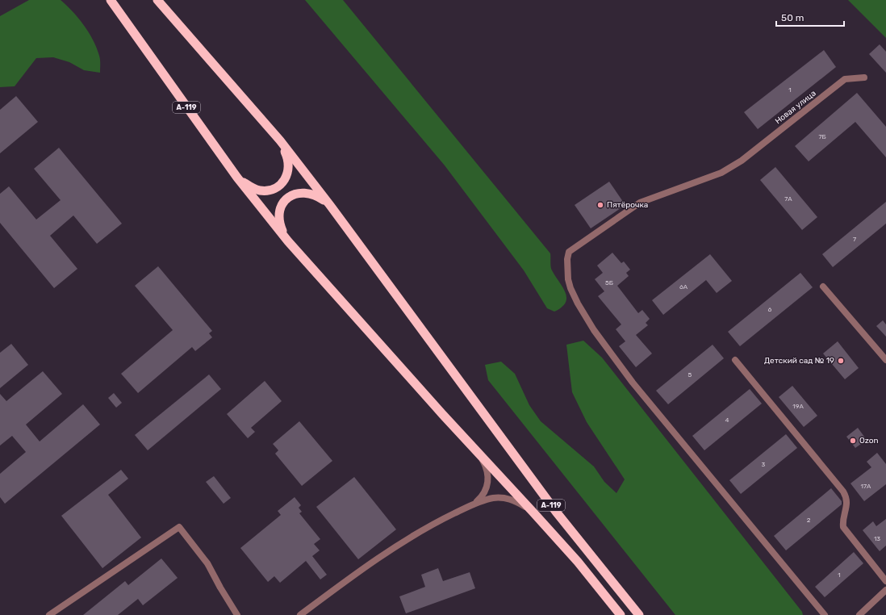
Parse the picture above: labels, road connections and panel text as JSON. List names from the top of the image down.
{
  "streets": {
    "highway": ["А-119"],
    "street": ["Новая улица"]
  },
  "places": ["Пятёрочка", "Детский сад № 19", "Ozon"],
  "house_numbers": [
    "1",
    "7Б",
    "7А",
    "7",
    "5Б",
    "6А",
    "6",
    "5",
    "19А",
    "4",
    "3",
    "17А",
    "2",
    "13",
    "1"
  ],
  "scale_bar": "50 m"
}
